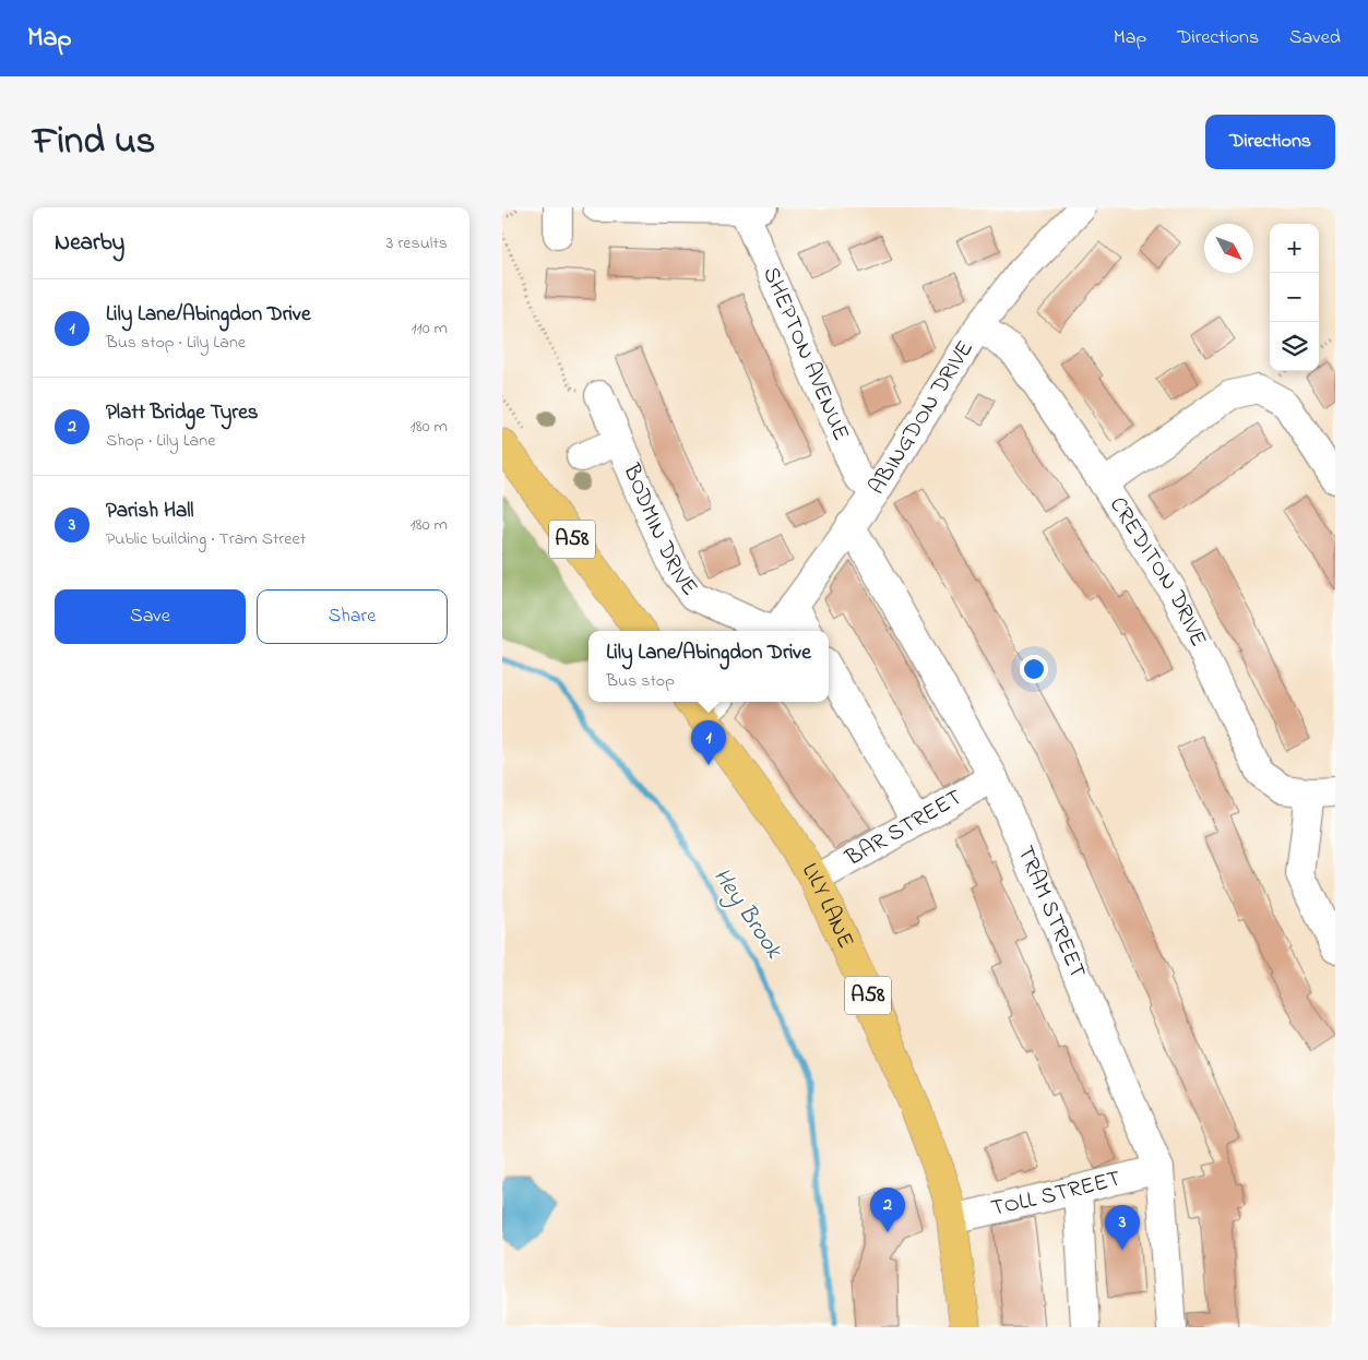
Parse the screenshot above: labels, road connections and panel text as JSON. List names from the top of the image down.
{
  "streets": {
    "main road": ["A58", "LILY LANE"],
    "street": [
      "SHEPTON AVENUE",
      "ABINGDON DRIVE",
      "BODMIN DRIVE",
      "CREDITON DRIVE",
      "BAR STREET",
      "TRAM STREET",
      "TOLL STREET"
    ]
  },
  "crossings": [
    ["SHEPTON AVENUE", "ABINGDON DRIVE"],
    ["ABINGDON DRIVE", "CREDITON DRIVE"],
    ["ABINGDON DRIVE", "TRAM STREET"],
    ["BAR STREET", "LILY LANE"],
    ["BAR STREET", "TRAM STREET"],
    ["LILY LANE", "TOLL STREET"],
    ["TRAM STREET", "TOLL STREET"]
  ],
  "water": ["Hey Brook"],
  "north": "bottom right",
  "page": {
    "header": "Map",
    "nav": ["Map", "Directions", "Saved"],
    "title": "Find us",
    "buttons": [
      "Directions",
      ["Save", "Share"]
    ],
    "heading": ["Nearby", "3 results"],
    "map_buttons": ["+", "−"],
    "list": [
      {
        "mark": "1",
        "name": "Lily Lane/Abingdon Drive",
        "note": "Bus stop · Lily Lane",
        "value": "110 m"
      },
      {
        "mark": "2",
        "name": "Platt Bridge Tyres",
        "note": "Shop · Lily Lane",
        "value": "180 m"
      },
      {
        "mark": "3",
        "name": "Parish Hall",
        "note": "Public building · Tram Street",
        "value": "180 m"
      }
    ],
    "popup": ["Lily Lane/Abingdon Drive", "Bus stop"],
    "pins": ["1", "2", "3"]
  }
}
